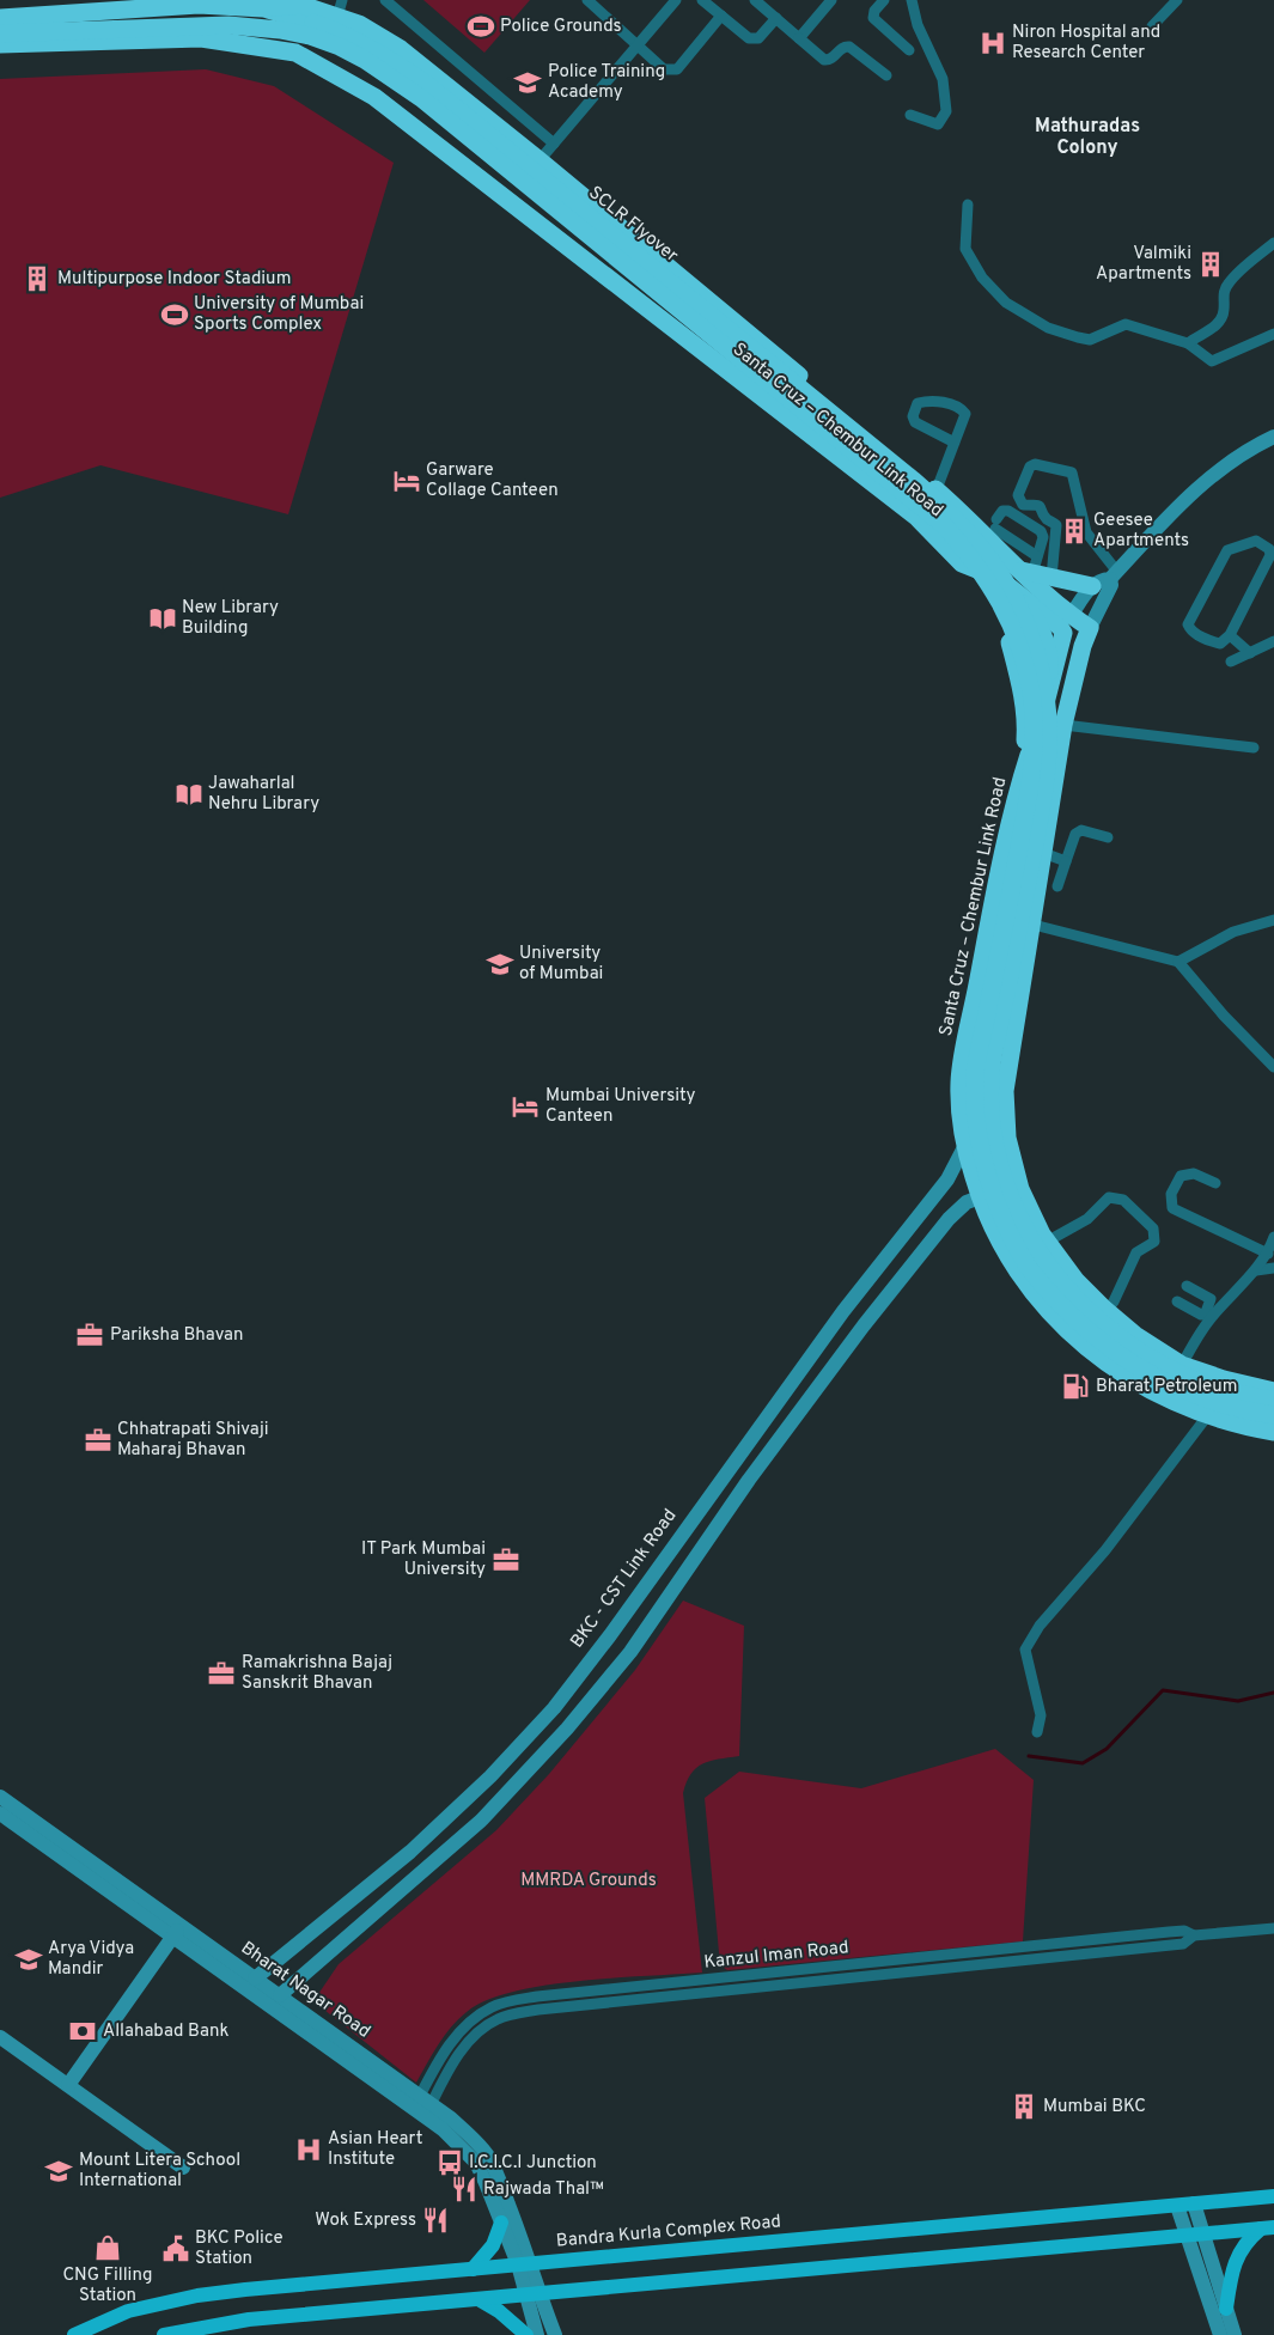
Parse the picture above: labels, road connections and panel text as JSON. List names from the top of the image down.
{
  "streets": {
    "highway": ["SCLR Flyover", "Santa Cruz – Chembur Link Road"],
    "main road": ["Bandra Kurla Complex Road"],
    "street": ["BKC - CST Link Road", "Kanzul Iman Road", "Bharat Nagar Road"]
  },
  "crossings": [
    ["SCLR Flyover", "Santa Cruz – Chembur Link Road"],
    ["Santa Cruz – Chembur Link Road", "BKC - CST Link Road"],
    ["BKC - CST Link Road", "Bharat Nagar Road"],
    ["Kanzul Iman Road", "Bharat Nagar Road"],
    ["Bharat Nagar Road", "Bandra Kurla Complex Road"]
  ],
  "districts": ["Mathuradas Colony"],
  "parks": ["MMRDA Grounds"],
  "places": {
    "sports": ["Police Grounds", "University of Mumbai Sports Complex"],
    "hospital": ["Niron Hospital and Research Center", "Asian Heart Institute"],
    "school or university": [
      "Police Training Academy",
      "University of Mumbai",
      "Arya Vidya Mandir",
      "Mount Litera School International"
    ],
    "building": [
      "Valmiki Apartments",
      "Multipurpose Indoor Stadium",
      "Geesee Apartments",
      "Mumbai BKC"
    ],
    "hotel": ["Garware Collage Canteen", "Mumbai University Canteen"],
    "library": ["New Library Building", "Jawaharlal Nehru Library"],
    "office": [
      "Pariksha Bhavan",
      "Chhatrapati Shivaji Maharaj Bhavan",
      "IT Park Mumbai University",
      "Ramakrishna Bajaj Sanskrit Bhavan"
    ],
    "fuel station": ["Bharat Petroleum"],
    "bank": ["Allahabad Bank"],
    "bus stop": ["I.C.I.C.I Junction"],
    "restaurant": ["Rajwada Thal™", "Wok Express"],
    "shop": ["CNG Filling Station"],
    "public building": ["BKC Police Station"]
  }
}
